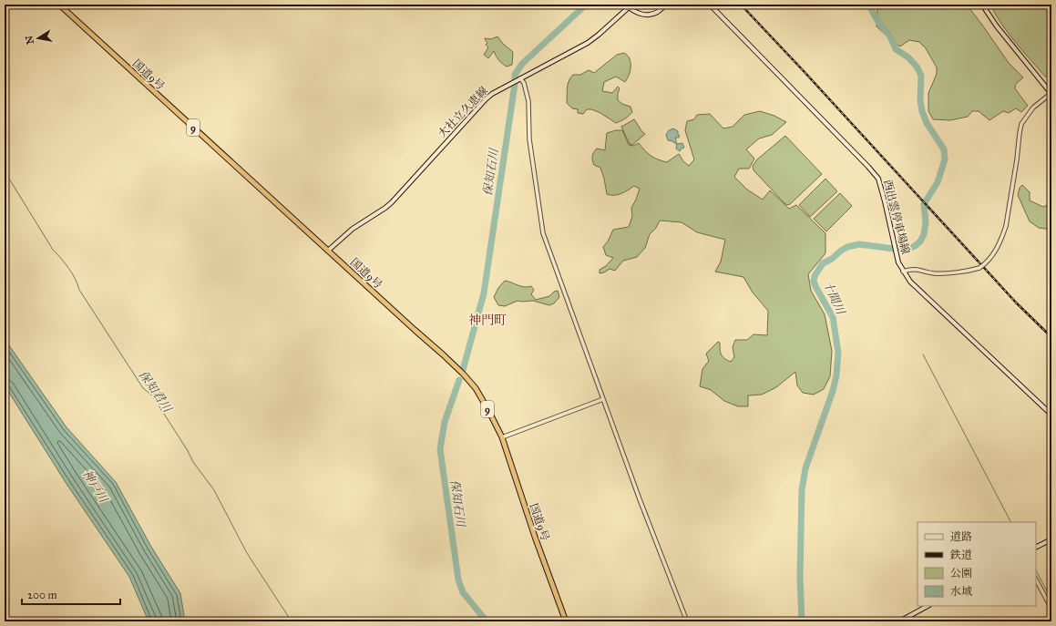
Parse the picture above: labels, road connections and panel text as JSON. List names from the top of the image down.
{
  "streets": {
    "highway": ["国道9号", "9"],
    "main road": ["大社立久恵線", "西出雲停車場線"]
  },
  "crossings": [
    ["国道9号", "大社立久恵線"]
  ],
  "districts": ["神門町"],
  "water": [
    "保知石川",
    "十間川",
    "保知君川",
    "神戸川"
  ],
  "legend": [
    "道路",
    "鉄道",
    "公園",
    "水域"
  ],
  "scale_bar": "200 m",
  "north": "left"
}
